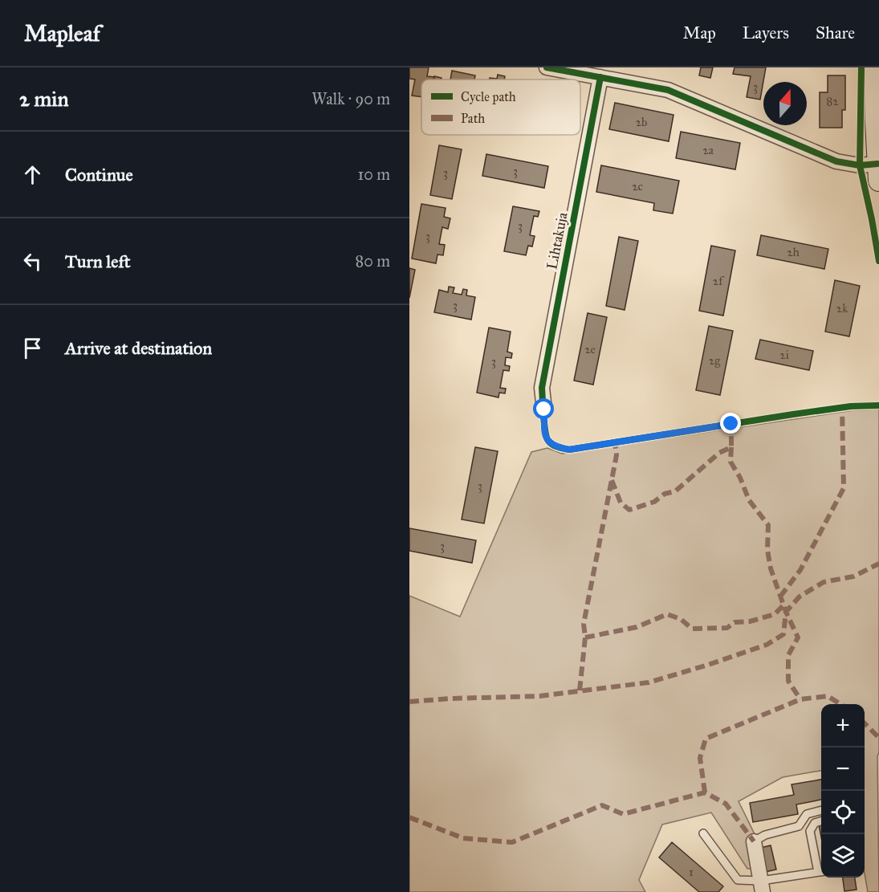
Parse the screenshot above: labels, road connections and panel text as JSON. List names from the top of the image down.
{
  "streets": {
    "street": ["Lihtakuja"]
  },
  "house_numbers": [
    "3",
    "82",
    "2b",
    "2a",
    "3",
    "3",
    "2c",
    "3",
    "3",
    "2h",
    "2f",
    "3",
    "2k",
    "2e",
    "2i",
    "2g",
    "3",
    "3",
    "3",
    "1"
  ],
  "legend": ["Cycle path", "Path"],
  "north": "top",
  "page": {
    "header": "Mapleaf",
    "nav": ["Map", "Layers", "Share"],
    "heading": ["2 min", "Walk · 90 m"],
    "list": [
      ["Continue", "10 m"],
      ["Turn left", "80 m"],
      "Arrive at destination"
    ],
    "map_buttons": ["+", "−"]
  }
}
